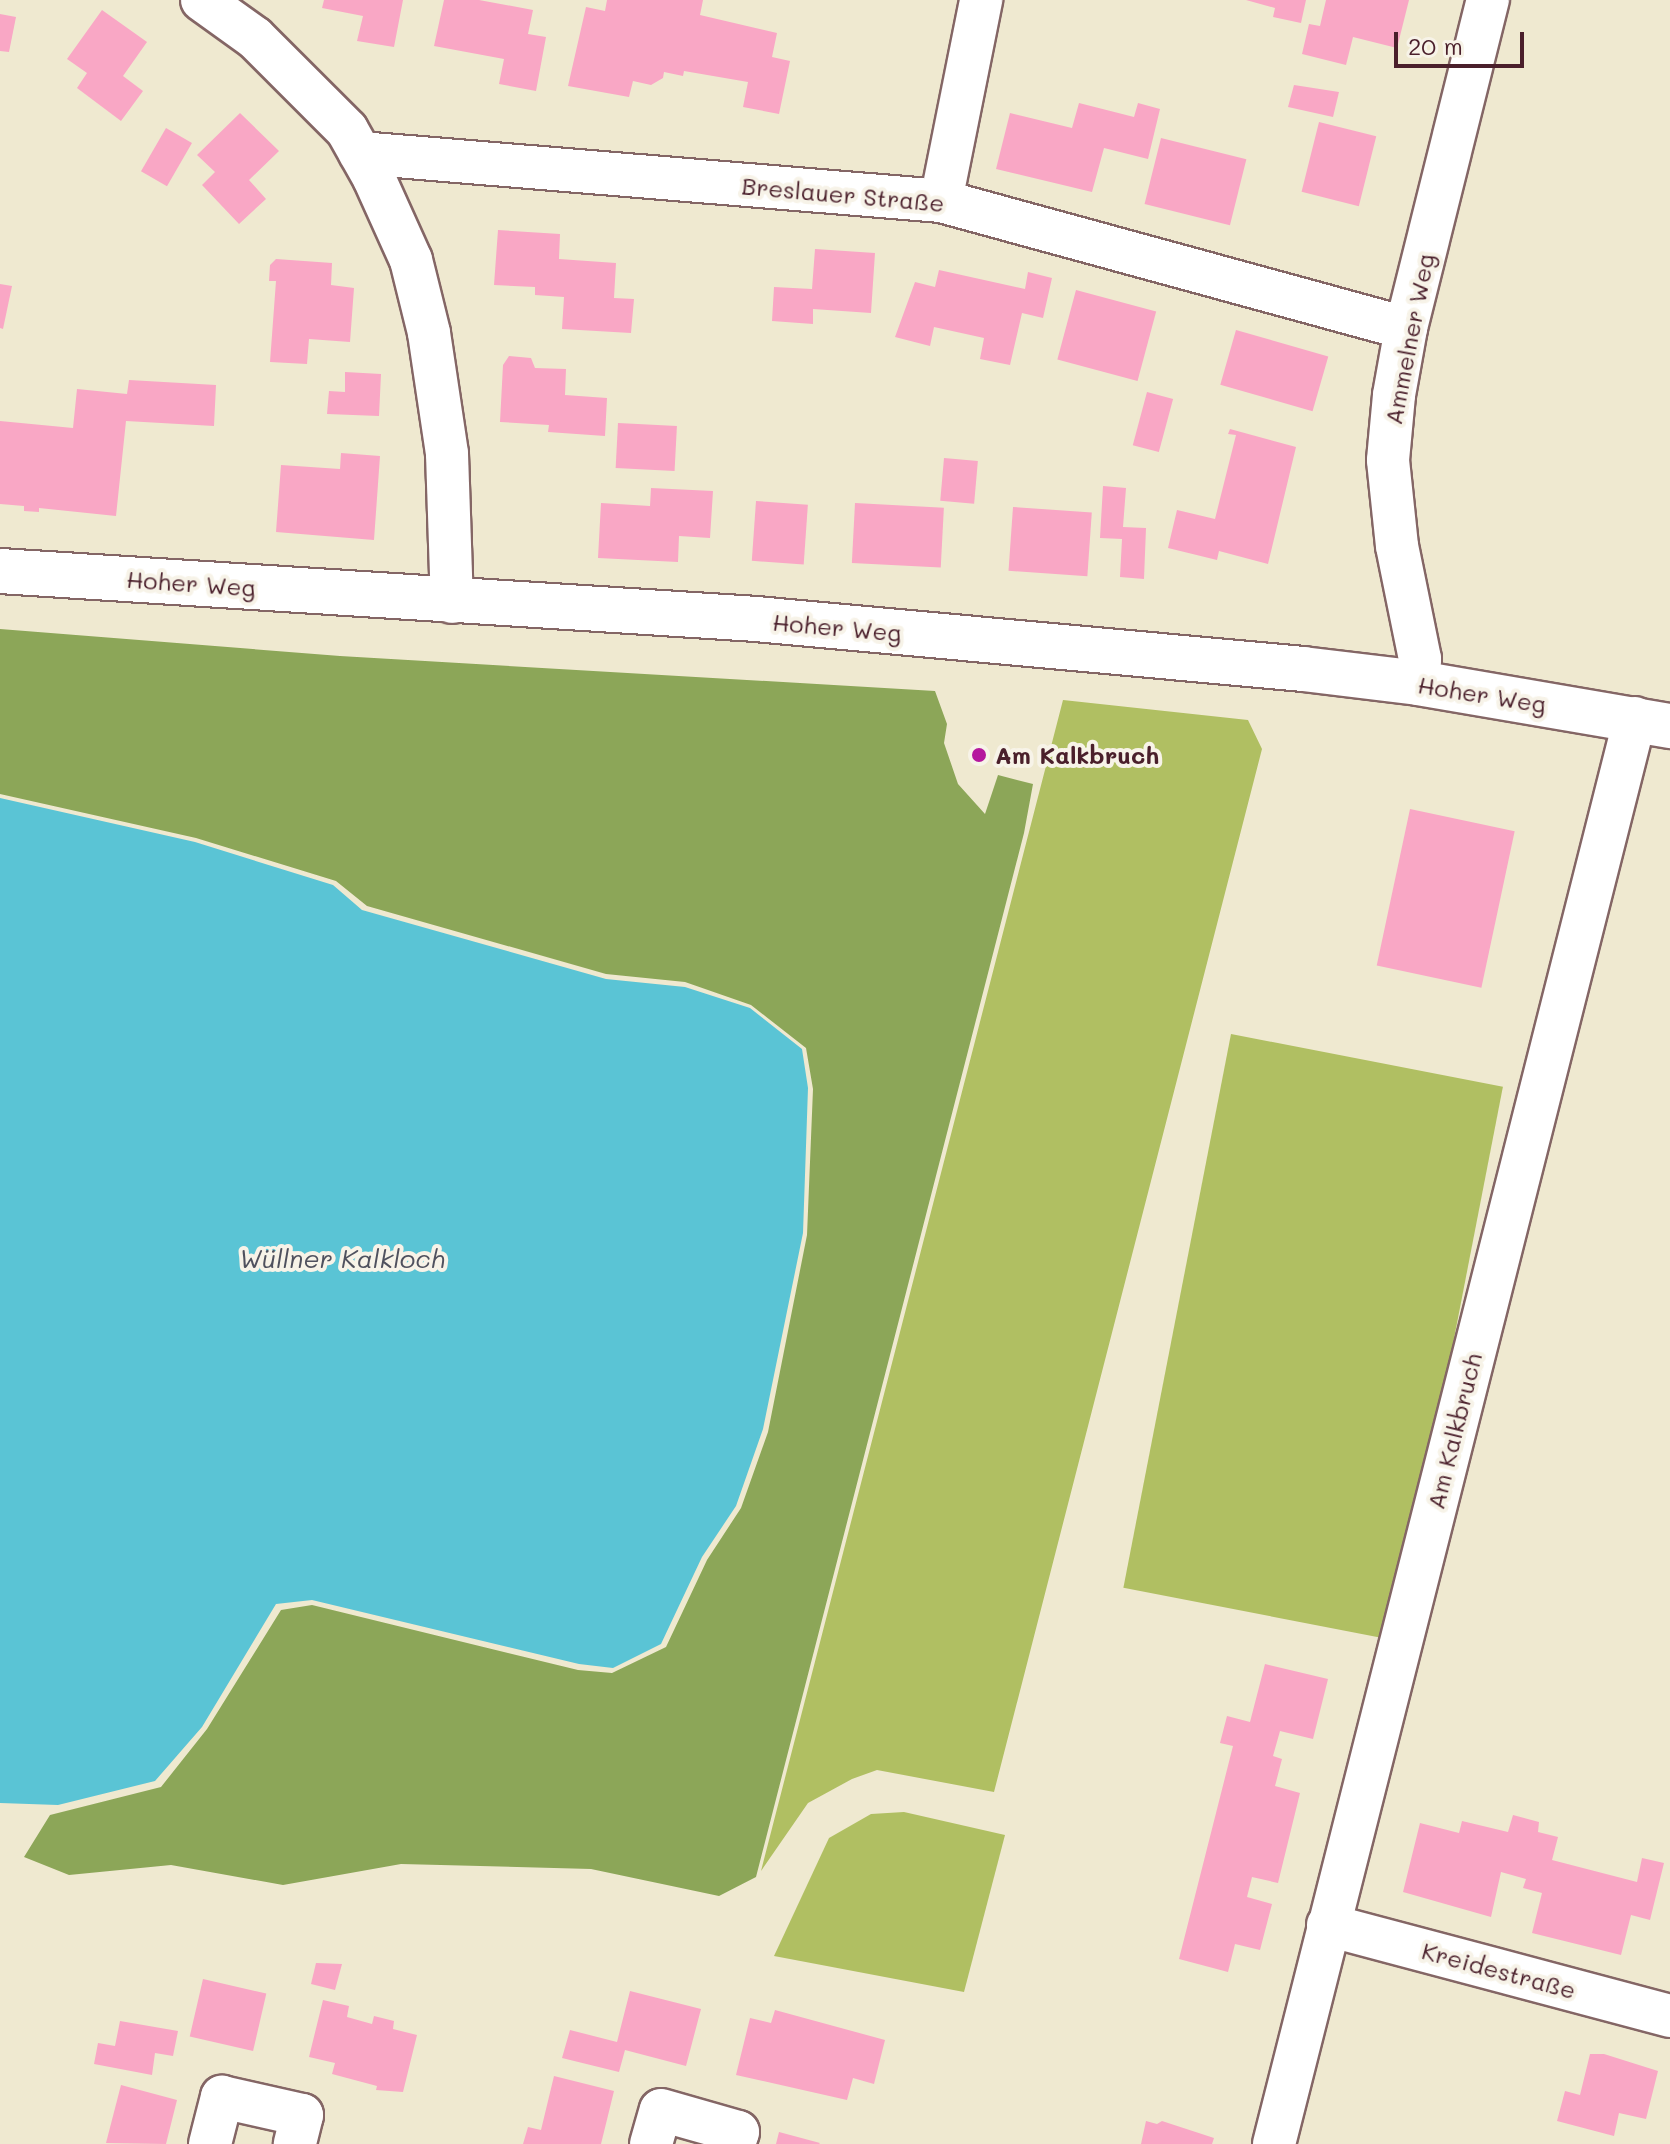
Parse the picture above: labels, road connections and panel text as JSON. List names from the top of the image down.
{
  "streets": {
    "street": [
      "Breslauer Straße",
      "Ammelner Weg",
      "Hoher Weg",
      "Am Kalkbruch",
      "Kreidestraße"
    ]
  },
  "crossings": [
    ["Breslauer Straße", "Ammelner Weg"],
    ["Ammelner Weg", "Hoher Weg"],
    ["Hoher Weg", "Am Kalkbruch"],
    ["Am Kalkbruch", "Kreidestraße"]
  ],
  "water": ["Wüllner Kalkloch"],
  "places": ["Am Kalkbruch"],
  "scale_bar": "20 m"
}
